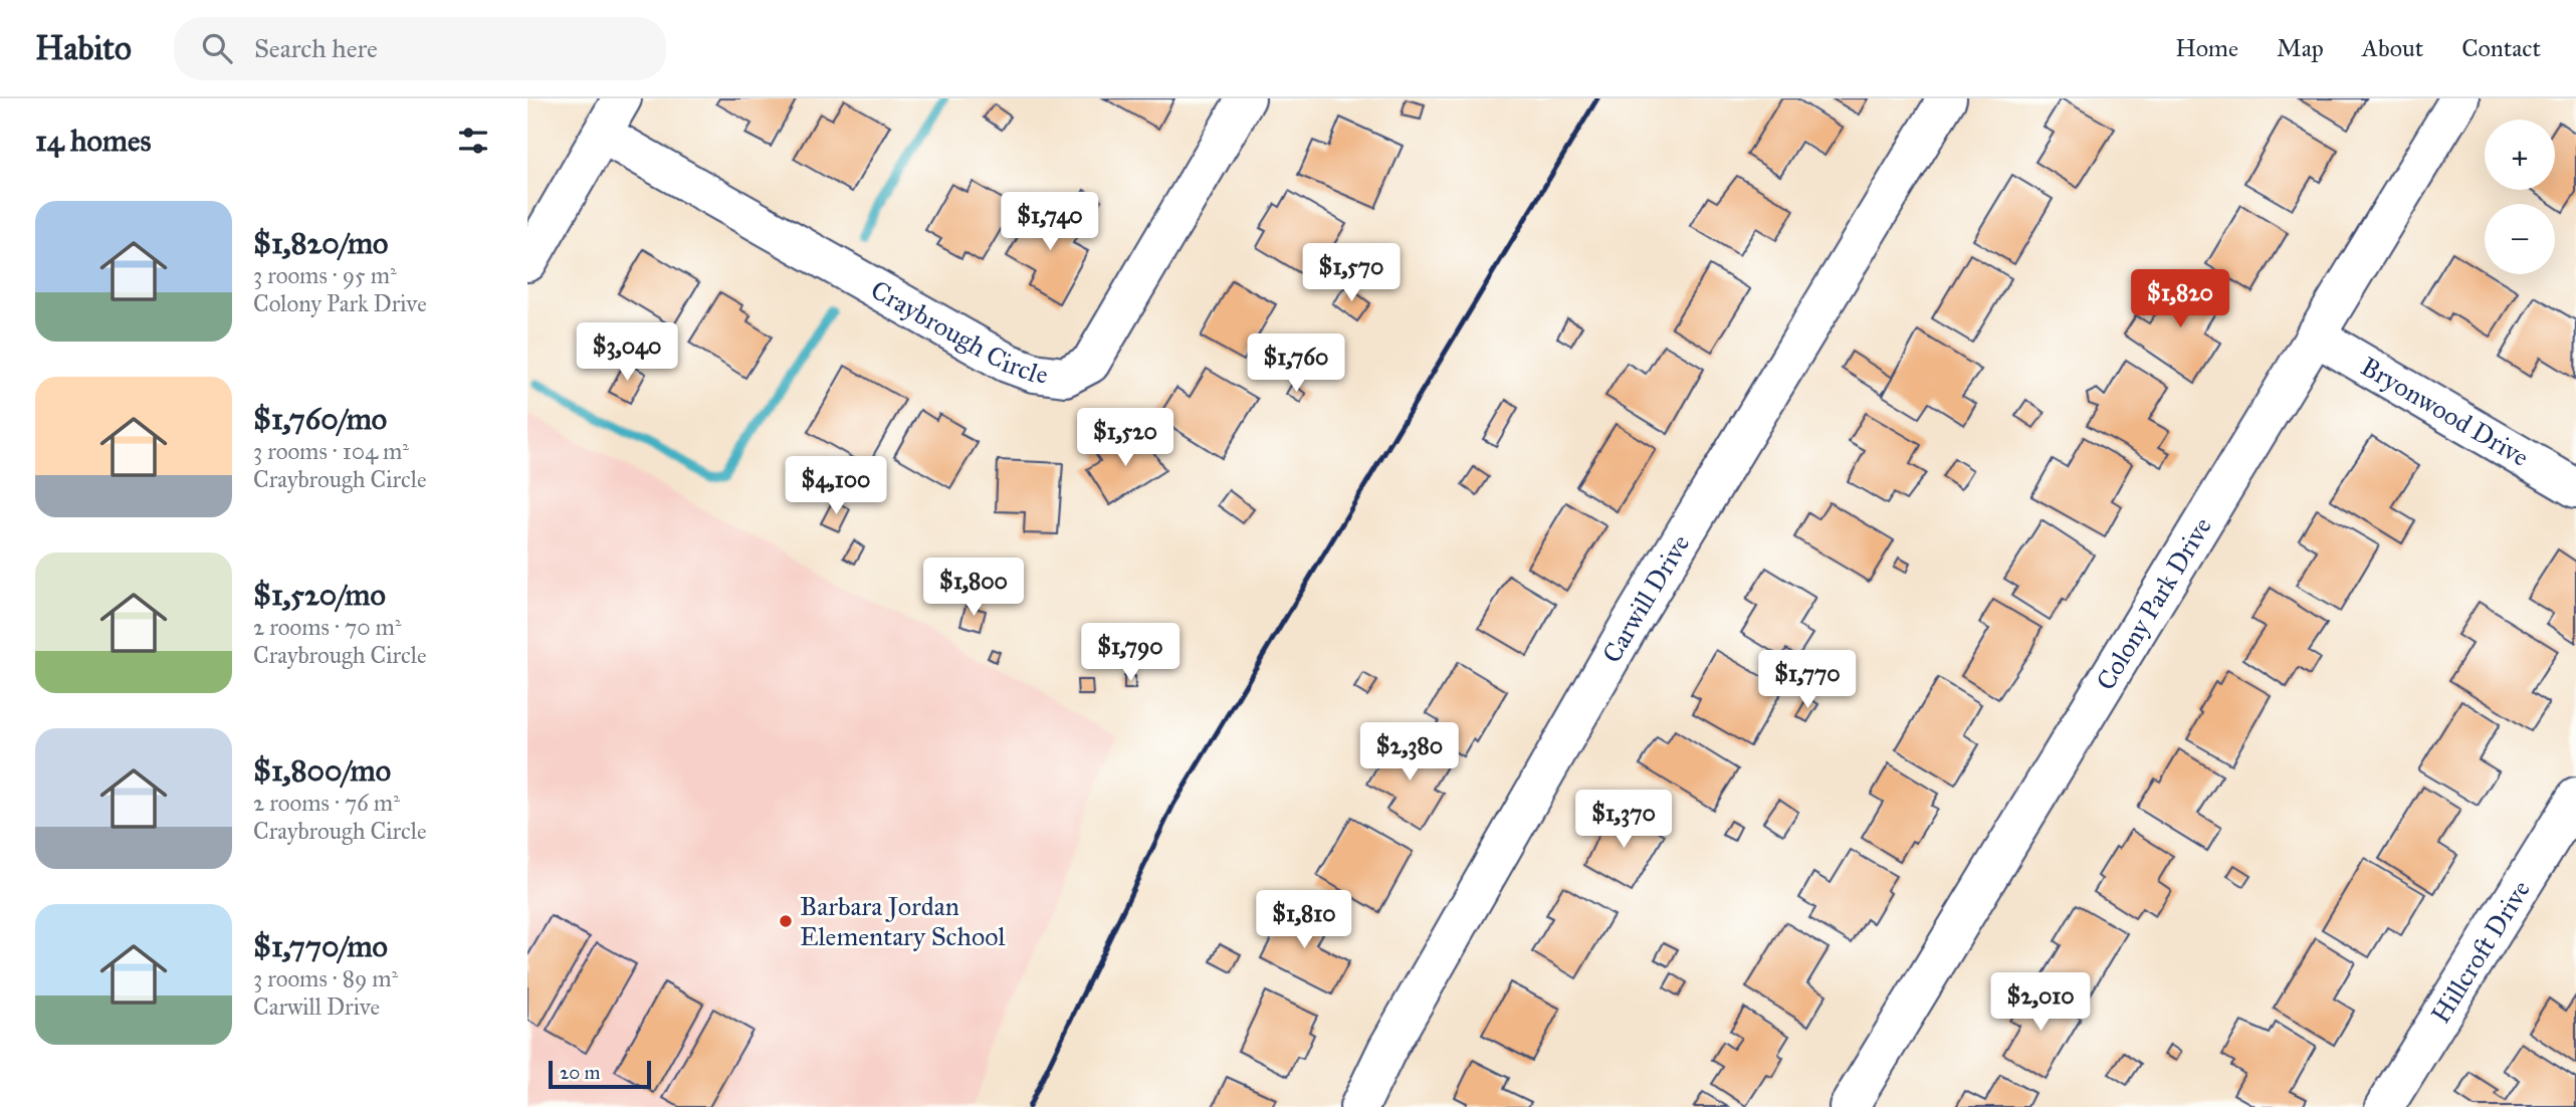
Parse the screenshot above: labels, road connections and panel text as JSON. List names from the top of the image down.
{
  "streets": {
    "street": [
      "Craybrough Circle",
      "Bryonwood Drive",
      "Carwill Drive",
      "Colony Park Drive",
      "Hillcroft Drive"
    ]
  },
  "crossings": [
    ["Bryonwood Drive", "Colony Park Drive"]
  ],
  "places": ["Barbara Jordan Elementary School"],
  "scale_bar": "20 m",
  "page": {
    "header": "Habito",
    "search": "Search here",
    "nav": [
      "Home",
      "Map",
      "About",
      "Contact"
    ],
    "heading": "14 homes",
    "map_buttons": ["+", "−"],
    "list": [
      {
        "name": "$1,820/mo",
        "note": "3 rooms · 95 m² · Colony Park Drive"
      },
      {
        "name": "$1,760/mo",
        "note": "3 rooms · 104 m² · Craybrough Circle"
      },
      {
        "name": "$1,520/mo",
        "note": "2 rooms · 70 m² · Craybrough Circle"
      },
      {
        "name": "$1,800/mo",
        "note": "2 rooms · 76 m² · Craybrough Circle"
      },
      {
        "name": "$1,770/mo",
        "note": "3 rooms · 89 m² · Carwill Drive"
      }
    ],
    "price": [
      "$1,740",
      "$1,570",
      "$1,820",
      "$3,040",
      "$1,760",
      "$1,520",
      "$4,100",
      "$1,800",
      "$1,790",
      "$1,770",
      "$2,380",
      "$1,370",
      "$1,810",
      "$2,010"
    ],
    "scale": "20 m"
  }
}
